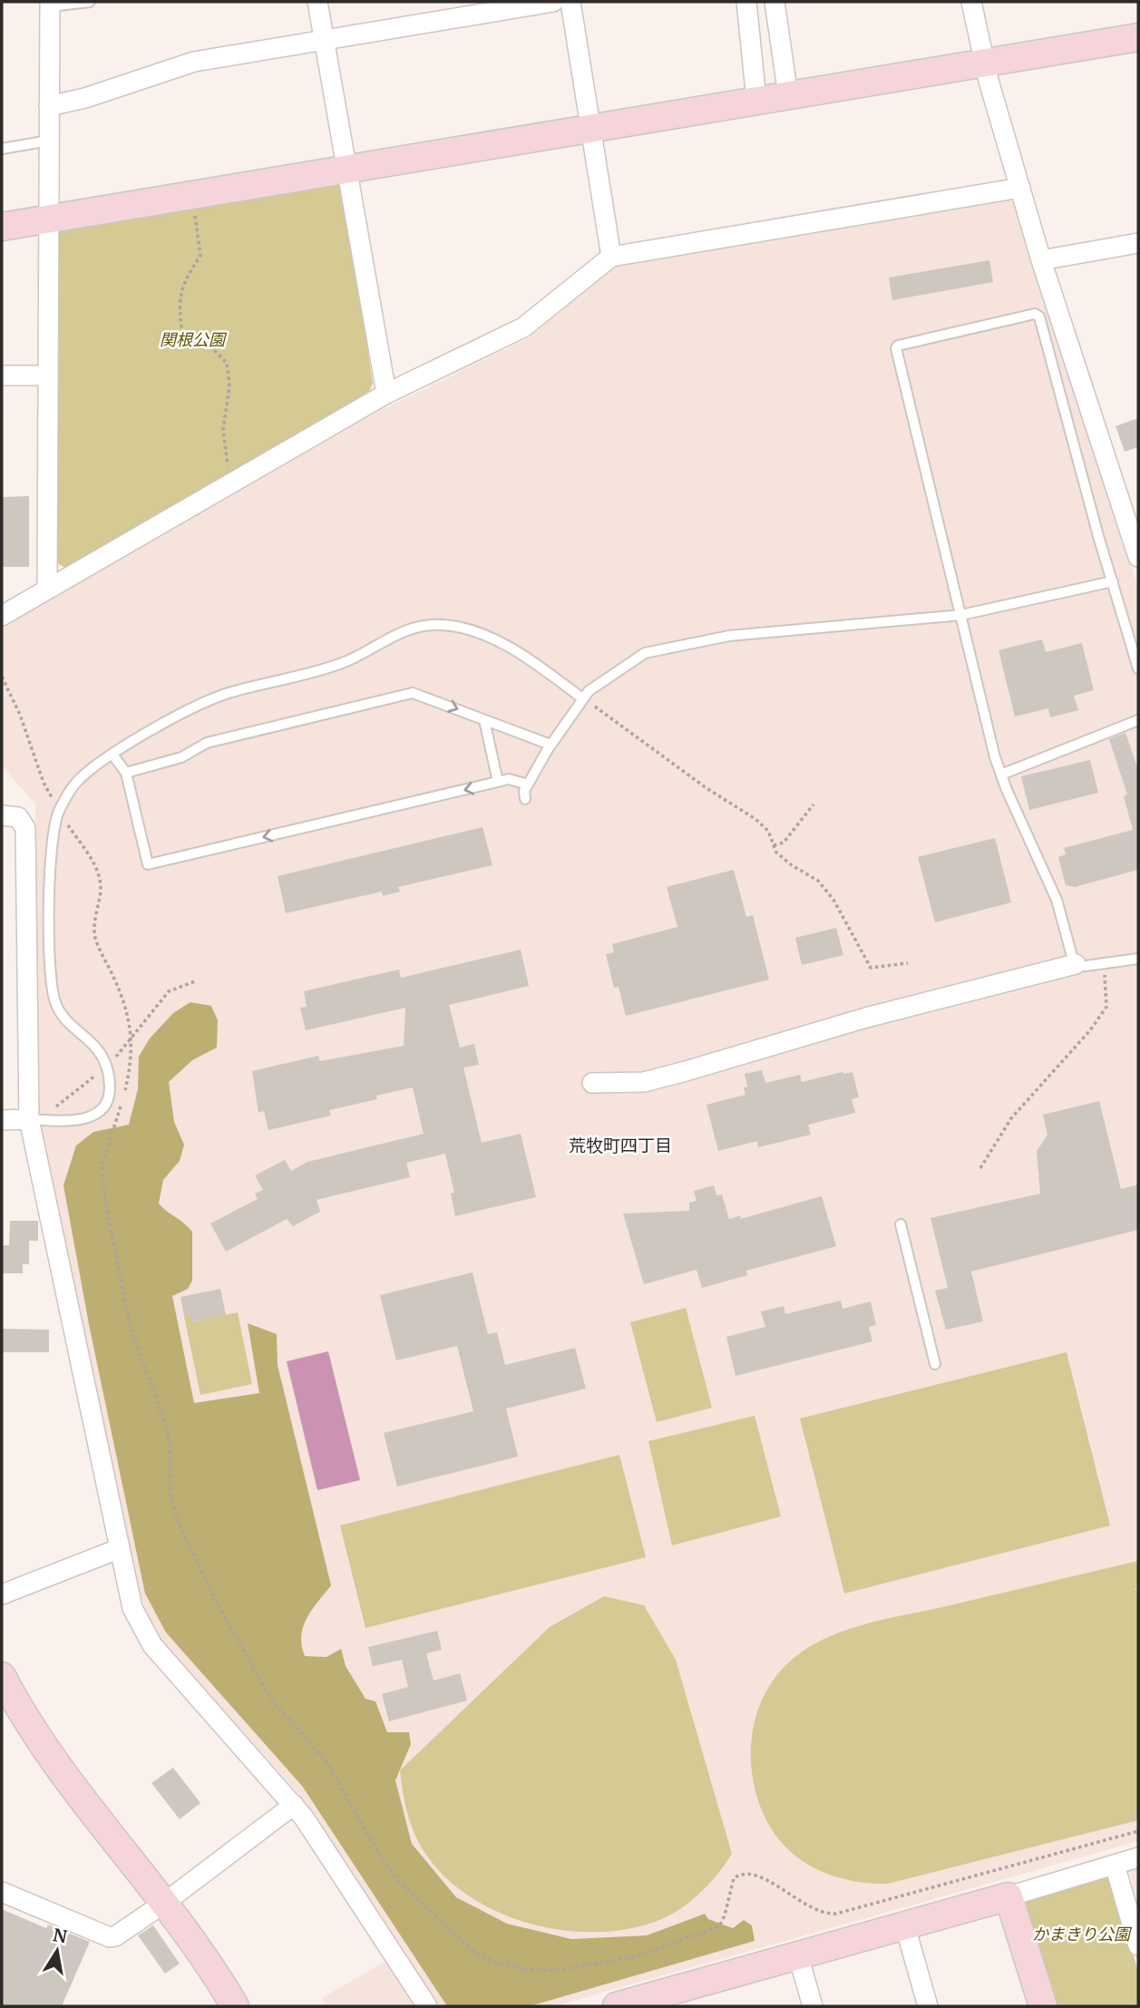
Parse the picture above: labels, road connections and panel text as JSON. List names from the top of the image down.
{
  "districts": ["荒牧町四丁目"],
  "parks": ["関根公園", "かまきり公園"],
  "north": "top"
}
